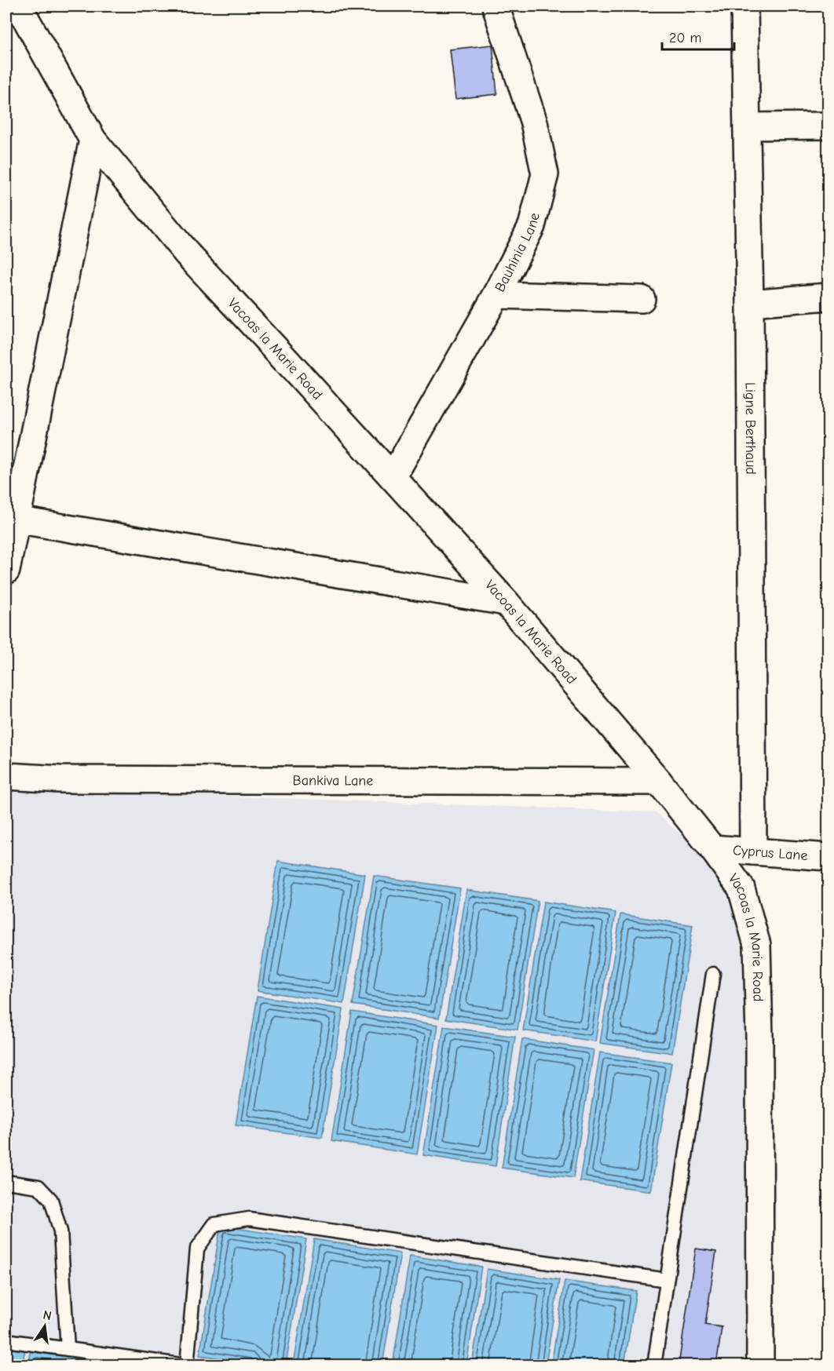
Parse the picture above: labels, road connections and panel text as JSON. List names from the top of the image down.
{
  "streets": {
    "street": [
      "Bauhinia Lane",
      "Vacoas la Marie Road",
      "Ligne Berthaud",
      "Bankiva Lane",
      "Cyprus Lane"
    ]
  },
  "crossings": [
    ["Bauhinia Lane", "Vacoas la Marie Road"],
    ["Vacoas la Marie Road", "Bankiva Lane"],
    ["Vacoas la Marie Road", "Cyprus Lane"],
    ["Ligne Berthaud", "Cyprus Lane"]
  ],
  "scale_bar": "20 m",
  "north": "top"
}
